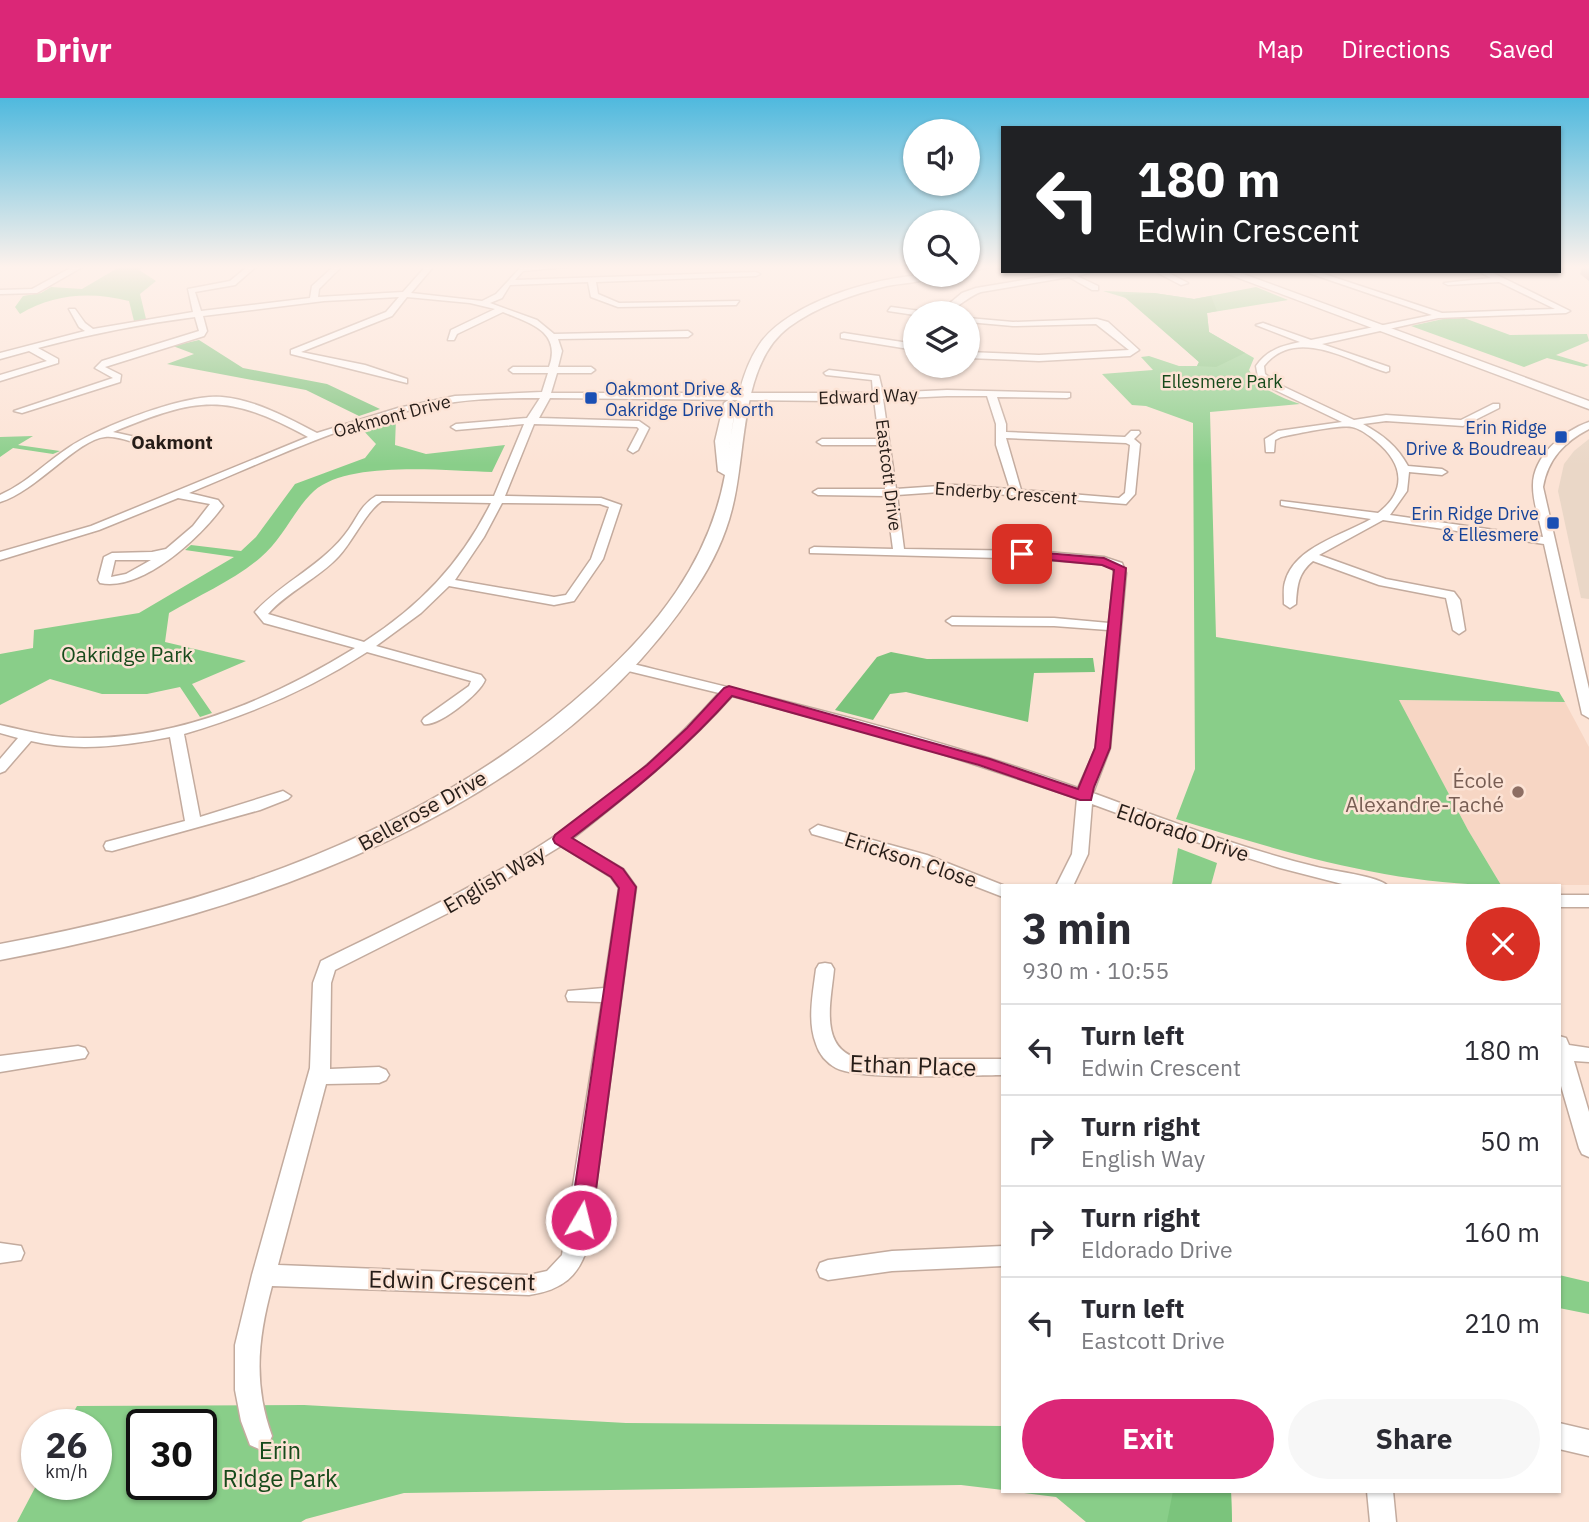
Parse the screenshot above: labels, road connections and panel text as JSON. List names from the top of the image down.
{
  "streets": {
    "main road": ["Bellerose Drive"],
    "street": [
      "Edward Way",
      "Oakmont Drive",
      "Eastcott Drive",
      "Enderby Crescent",
      "Eldorado Drive",
      "Erickson Close",
      "English Way",
      "Ethan Place",
      "Edwin Crescent"
    ]
  },
  "crossings": [
    ["Edward Way", "Oakmont Drive"],
    ["Edward Way", "Eastcott Drive"],
    ["Edward Way", "Bellerose Drive"],
    ["Oakmont Drive", "Bellerose Drive"],
    ["Eastcott Drive", "Enderby Crescent"],
    ["Eastcott Drive", "Eldorado Drive"],
    ["Bellerose Drive", "Eldorado Drive"],
    ["Eldorado Drive", "English Way"],
    ["English Way", "Edwin Crescent"]
  ],
  "districts": ["Oakmont"],
  "parks": ["Ellesmere Park", "Oakridge Park", "Erin Ridge Park"],
  "places": {
    "transit": ["Oakmont Drive & Oakridge Drive North", "Erin Ridge Drive & Boudreau", "Erin Ridge Drive & Ellesmere"],
    "other": ["École Alexandre-Taché"]
  },
  "page": {
    "header": "Drivr",
    "nav": ["Map", "Directions", "Saved"],
    "turn": ["180 m", "Edwin Crescent"],
    "heading": ["3 min", "930 m · 10:55"],
    "list": [
      {
        "name": "Turn left",
        "note": "Edwin Crescent",
        "value": "180 m"
      },
      {
        "name": "Turn right",
        "note": "English Way",
        "value": "50 m"
      },
      {
        "name": "Turn right",
        "note": "Eldorado Drive",
        "value": "160 m"
      },
      {
        "name": "Turn left",
        "note": "Eastcott Drive",
        "value": "210 m"
      }
    ],
    "buttons": ["Exit", "Share"],
    "speed": "26 km/h",
    "limit": "30"
  }
}
